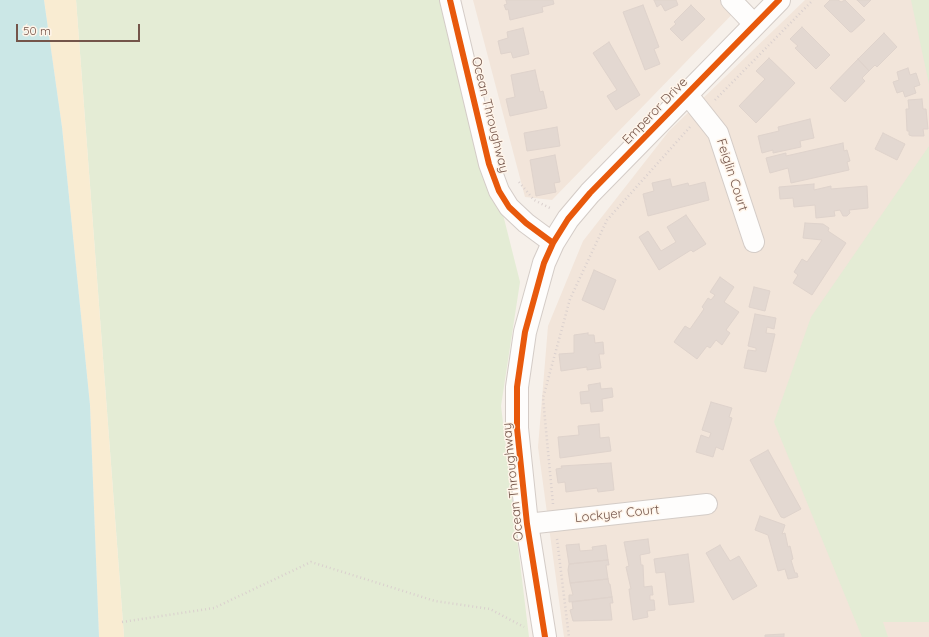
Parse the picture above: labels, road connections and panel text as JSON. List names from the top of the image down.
{
  "streets": {
    "street": [
      "Emperor Drive",
      "Ocean Throughway",
      "Feiglin Court",
      "Lockyer Court"
    ]
  },
  "crossings": [
    ["Emperor Drive", "Ocean Throughway"],
    ["Emperor Drive", "Feiglin Court"],
    ["Ocean Throughway", "Lockyer Court"]
  ],
  "scale_bar": "50 m"
}
